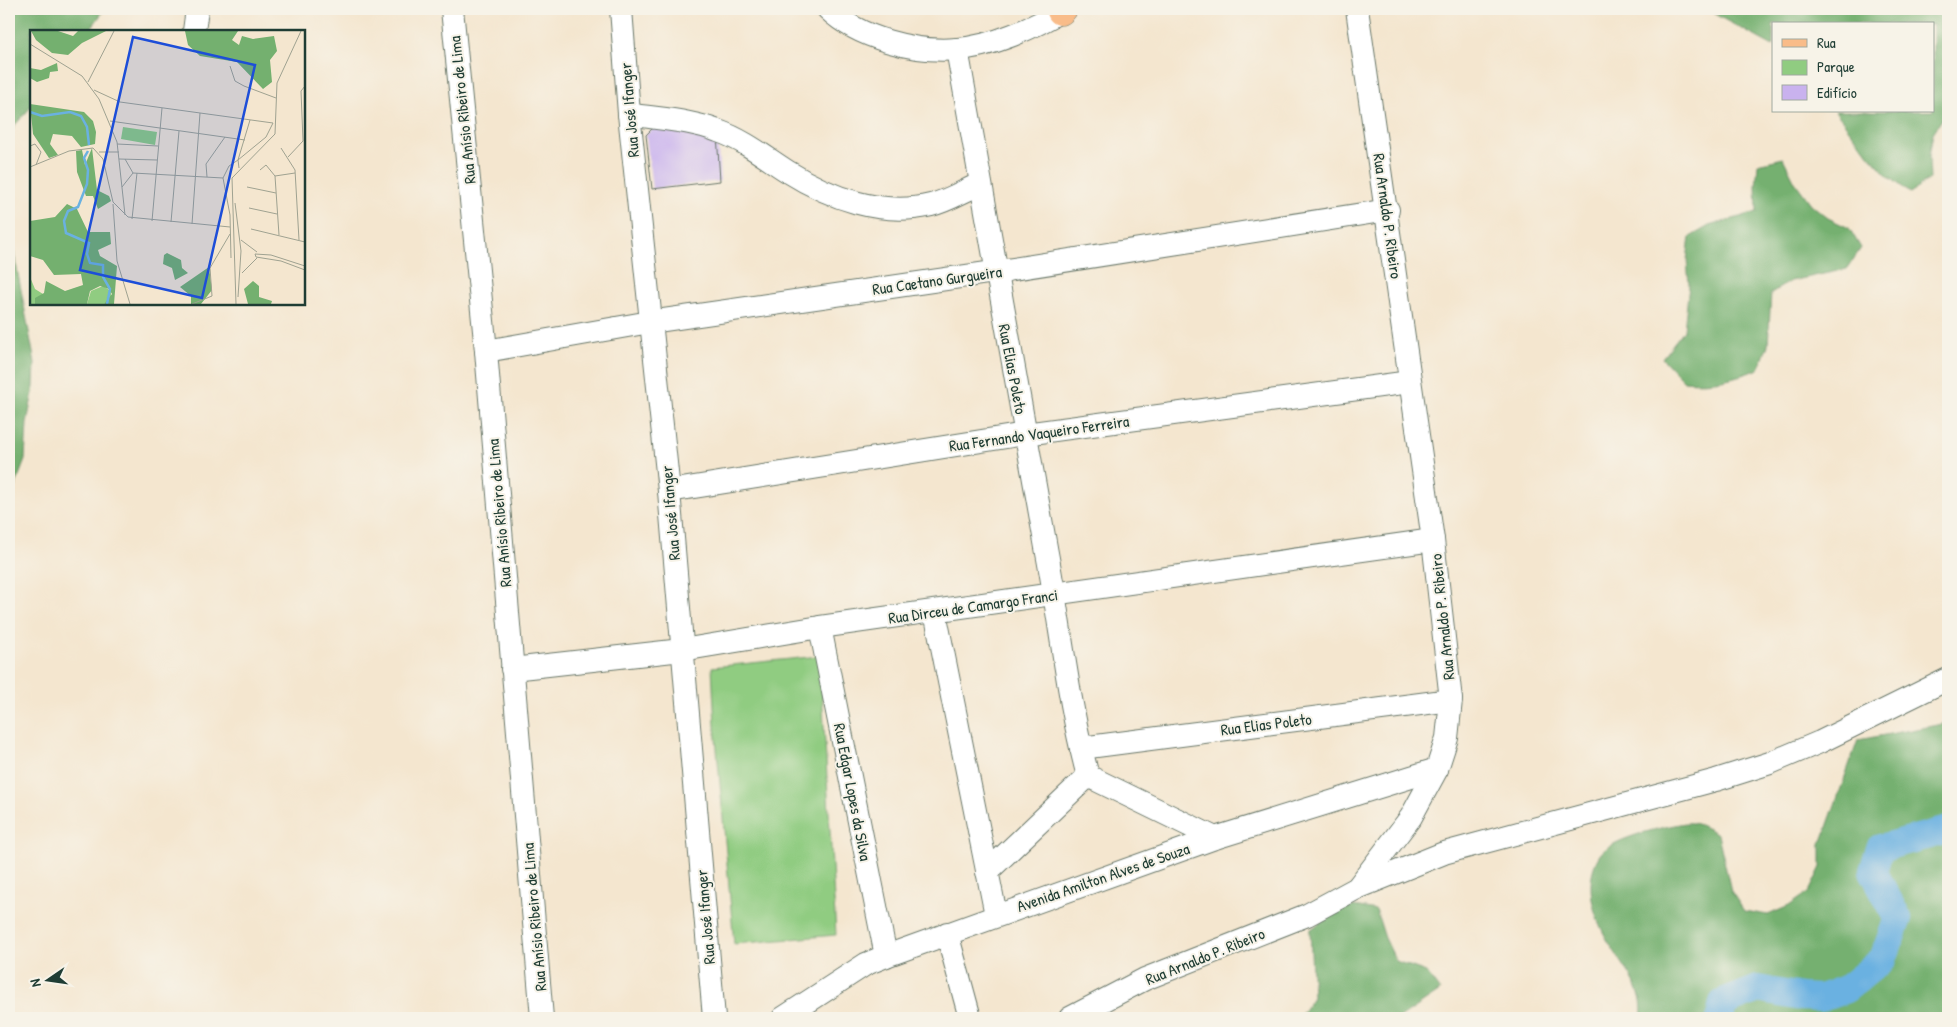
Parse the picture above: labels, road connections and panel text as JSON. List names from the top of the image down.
{
  "streets": {
    "street": [
      "Rua Anísio Ribeiro de Lima",
      "Rua José Ifanger",
      "Rua Arnaldo P. Ribeiro",
      "Rua Caetano Gurgueira",
      "Rua Elias Poleto",
      "Rua Fernando Vaqueiro Ferreira",
      "Rua Dirceu de Camargo Franci",
      "Rua Edgar Lopes da Silva",
      "Avenida Amilton Alves de Souza"
    ]
  },
  "crossings": [
    ["Rua Anísio Ribeiro de Lima", "Rua Caetano Gurgueira"],
    ["Rua Anísio Ribeiro de Lima", "Rua Dirceu de Camargo Franci"],
    ["Rua José Ifanger", "Rua Caetano Gurgueira"],
    ["Rua José Ifanger", "Rua Fernando Vaqueiro Ferreira"],
    ["Rua José Ifanger", "Rua Dirceu de Camargo Franci"],
    ["Rua Arnaldo P. Ribeiro", "Rua Caetano Gurgueira"],
    ["Rua Arnaldo P. Ribeiro", "Rua Elias Poleto"],
    ["Rua Arnaldo P. Ribeiro", "Rua Fernando Vaqueiro Ferreira"],
    ["Rua Arnaldo P. Ribeiro", "Rua Dirceu de Camargo Franci"],
    ["Rua Arnaldo P. Ribeiro", "Avenida Amilton Alves de Souza"],
    ["Rua Caetano Gurgueira", "Rua Elias Poleto"],
    ["Rua Elias Poleto", "Rua Fernando Vaqueiro Ferreira"],
    ["Rua Elias Poleto", "Rua Dirceu de Camargo Franci"],
    ["Rua Dirceu de Camargo Franci", "Rua Edgar Lopes da Silva"],
    ["Rua Edgar Lopes da Silva", "Avenida Amilton Alves de Souza"]
  ],
  "legend": ["Rua", "Parque", "Edifício"],
  "north": "left"
}
